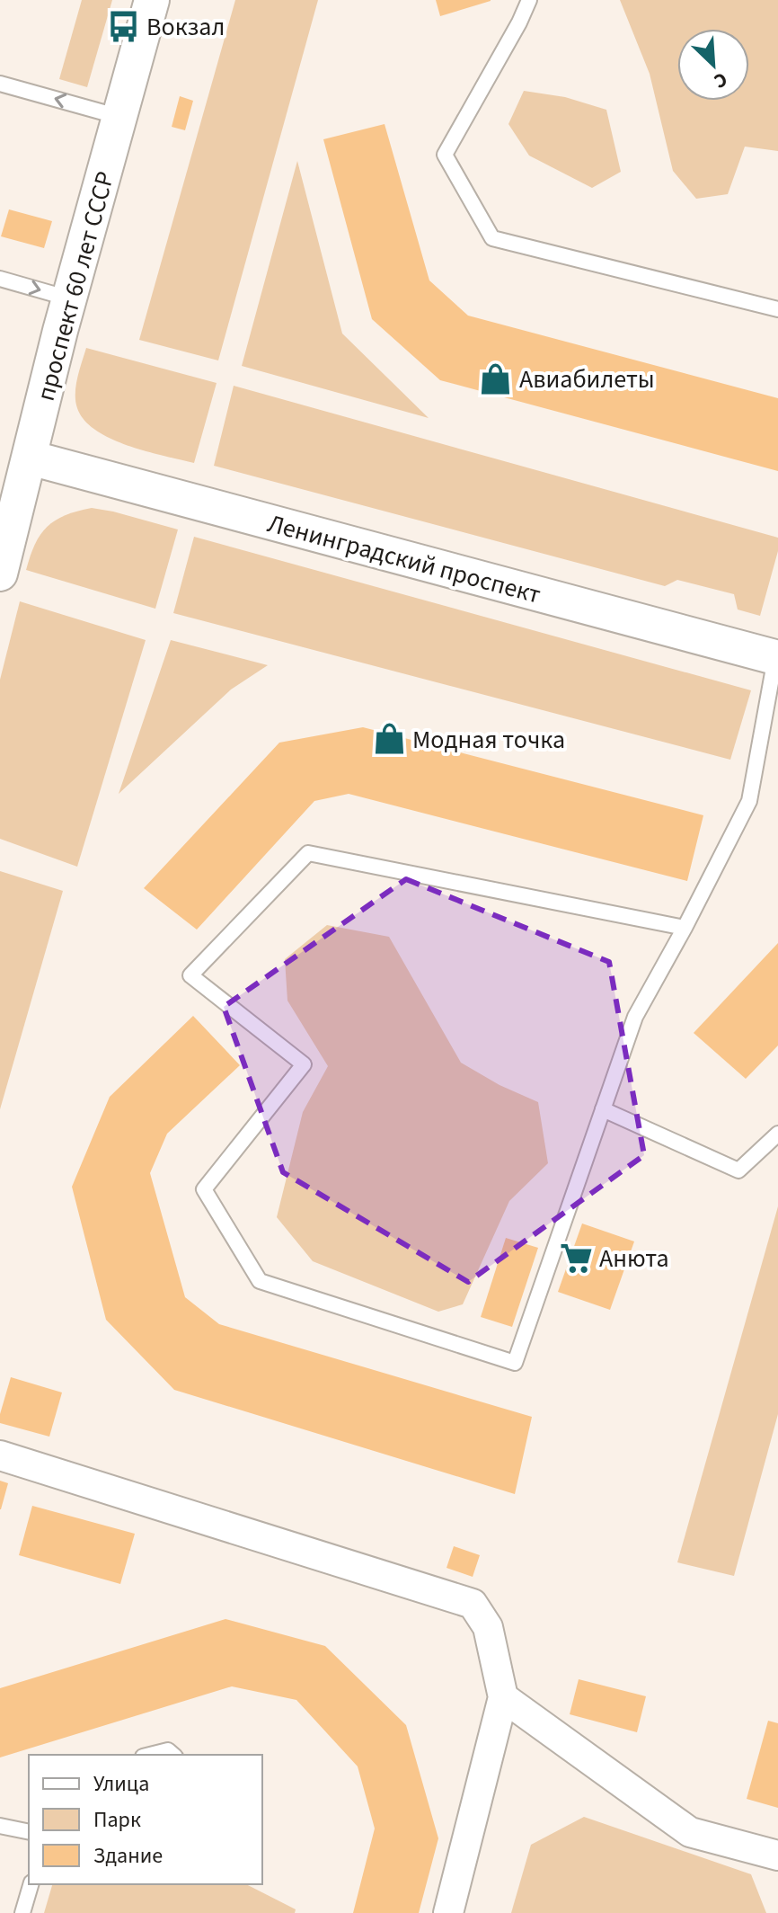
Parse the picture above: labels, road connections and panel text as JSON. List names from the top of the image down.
{
  "streets": {
    "street": ["проспект 60 лет СССР", "Ленинградский проспект"]
  },
  "crossings": [
    ["проспект 60 лет СССР", "Ленинградский проспект"]
  ],
  "places": {
    "bus stop": ["Вокзал"],
    "shop": ["Авиабилеты", "Модная точка"],
    "supermarket": ["Анюта"]
  },
  "legend": ["Улица", "Парк", "Здание"],
  "north": "bottom right"
}
